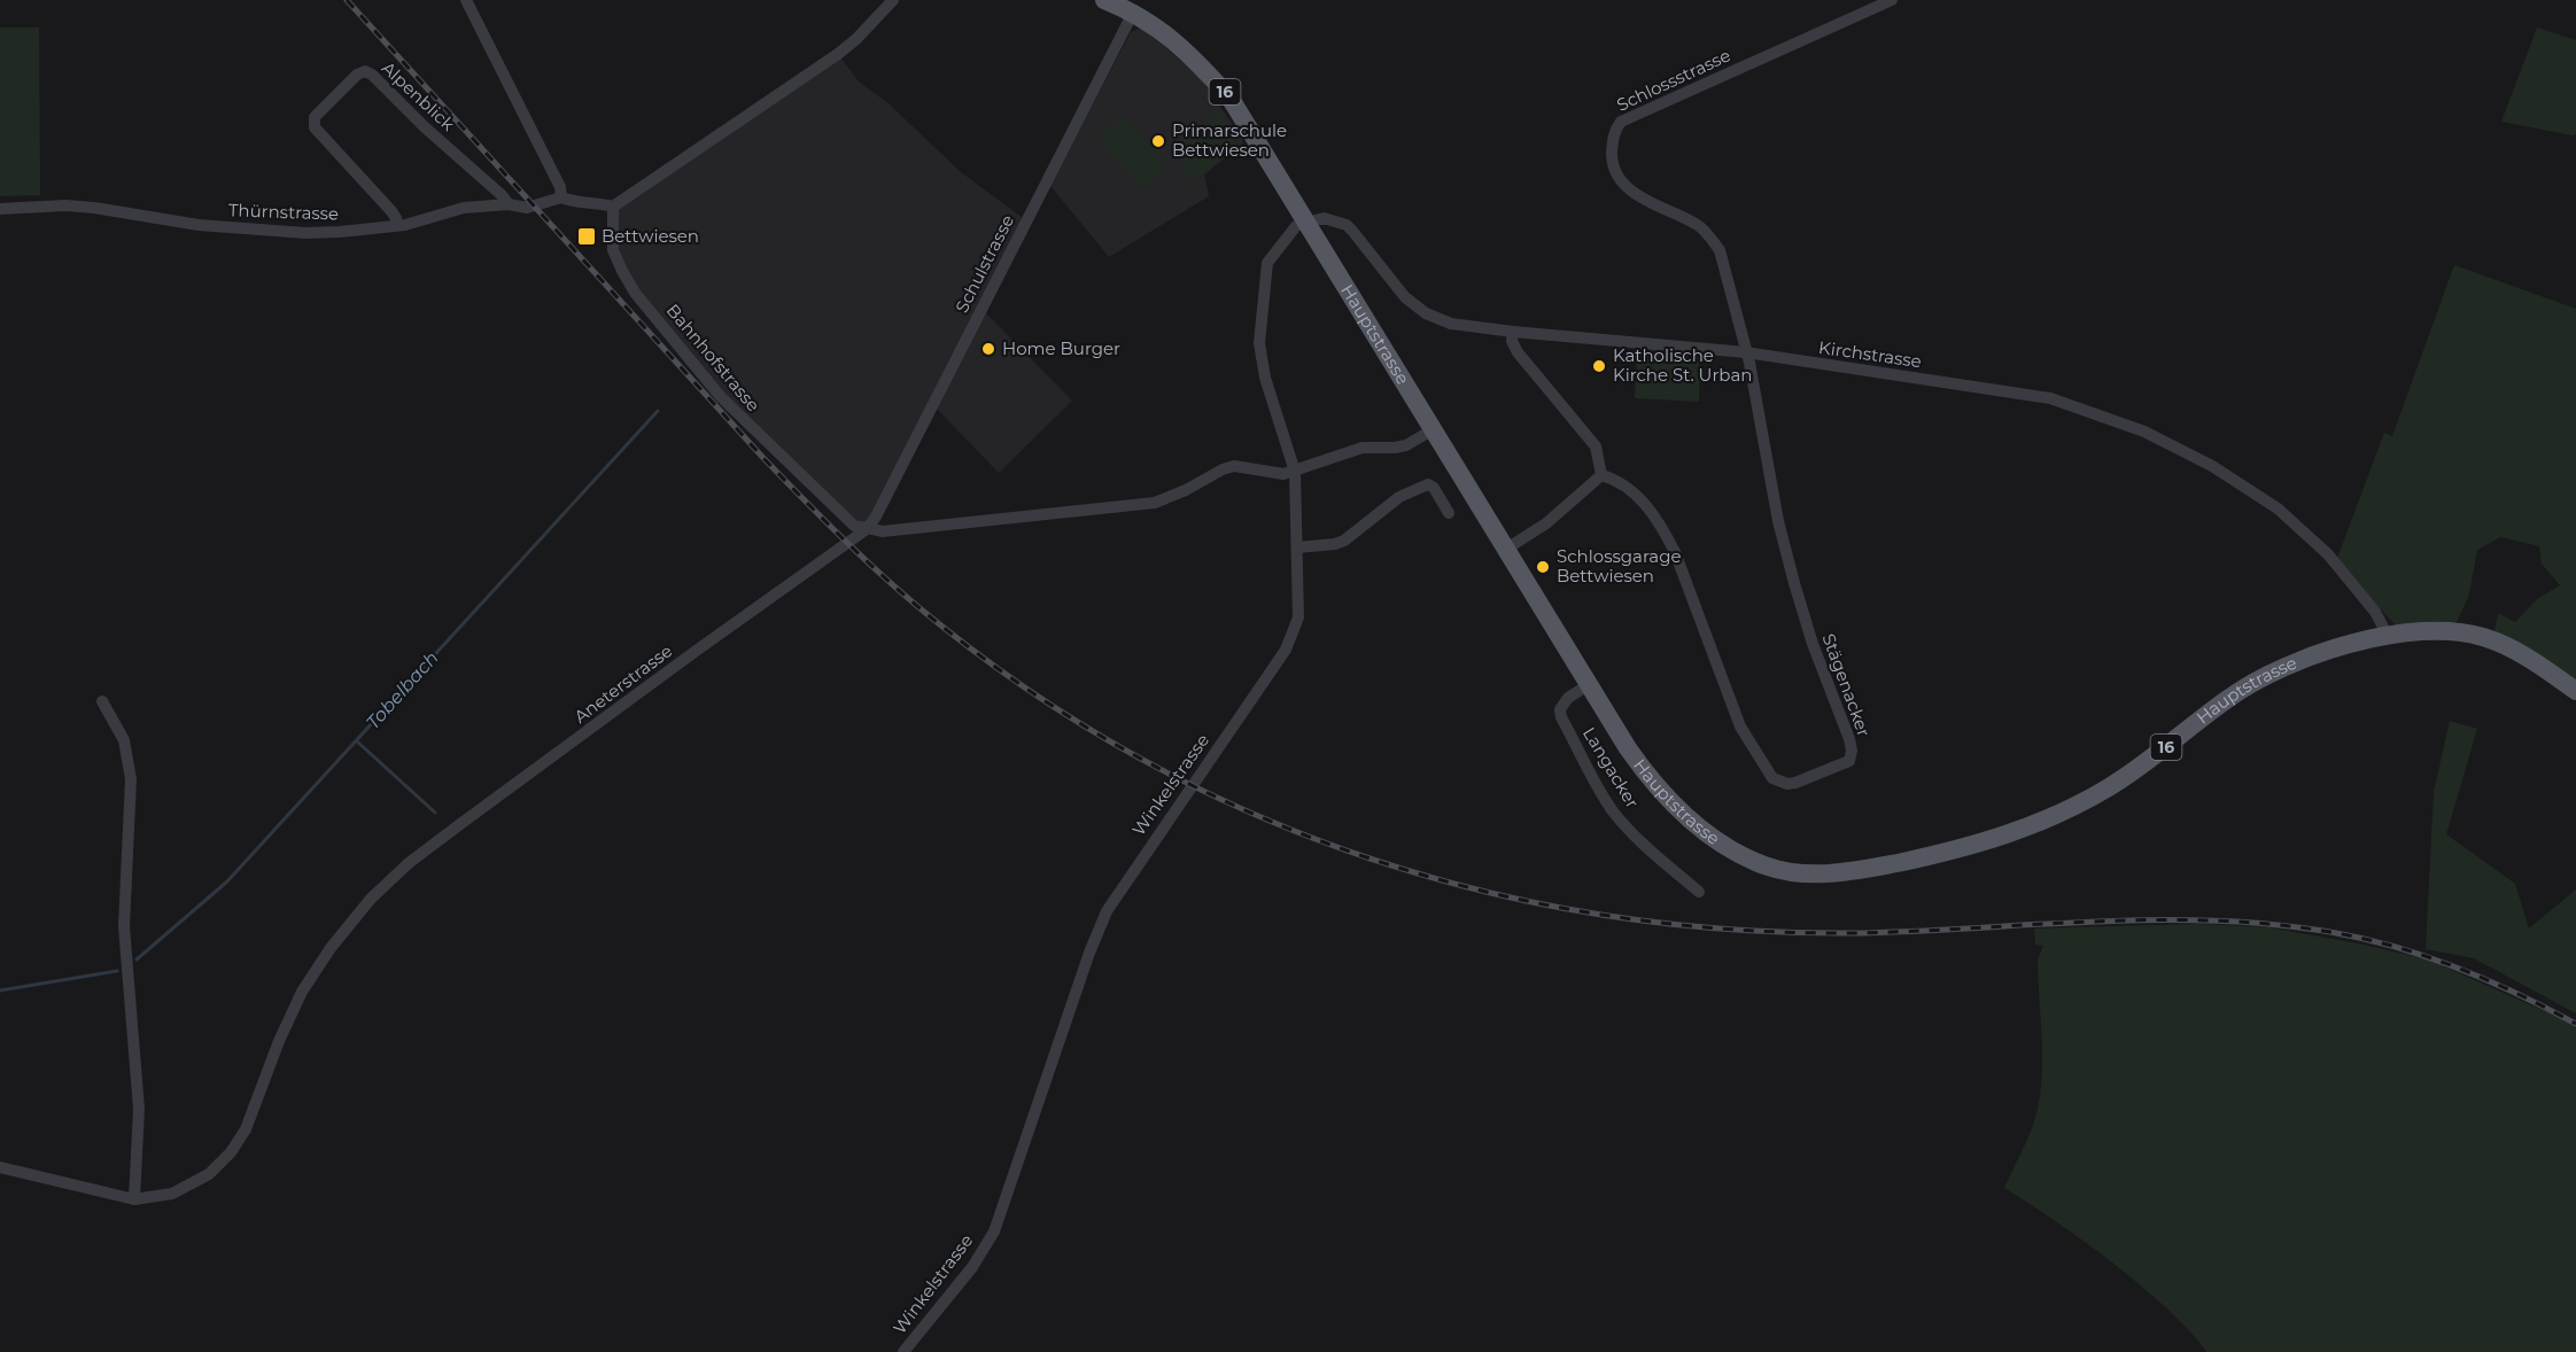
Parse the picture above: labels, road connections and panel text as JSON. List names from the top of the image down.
{
  "streets": {
    "main road": ["16", "Hauptstrasse"],
    "street": [
      "Schlossstrasse",
      "Alpenblick",
      "Thürnstrasse",
      "Schulstrasse",
      "Kirchstrasse",
      "Bahnhofstrasse",
      "Aneterstrasse",
      "Stägenacker",
      "Langacker",
      "Winkelstrasse"
    ]
  },
  "crossings": [
    ["Schlossstrasse", "Kirchstrasse"],
    ["Schlossstrasse", "Stägenacker"],
    ["Alpenblick", "Thürnstrasse"],
    ["Schulstrasse", "Hauptstrasse"],
    ["Schulstrasse", "Bahnhofstrasse"],
    ["Schulstrasse", "Aneterstrasse"],
    ["Hauptstrasse", "Kirchstrasse"],
    ["Hauptstrasse", "Langacker"],
    ["Hauptstrasse", "Winkelstrasse"],
    ["Kirchstrasse", "Stägenacker"],
    ["Kirchstrasse", "Winkelstrasse"],
    ["Bahnhofstrasse", "Aneterstrasse"]
  ],
  "water": ["Tobelbach"],
  "places": {
    "other": [
      "Primarschule Bettwiesen",
      "Home Burger",
      "Katholische Kirche St. Urban",
      "Schlossgarage Bettwiesen"
    ],
    "transit": ["Bettwiesen"]
  }
}
